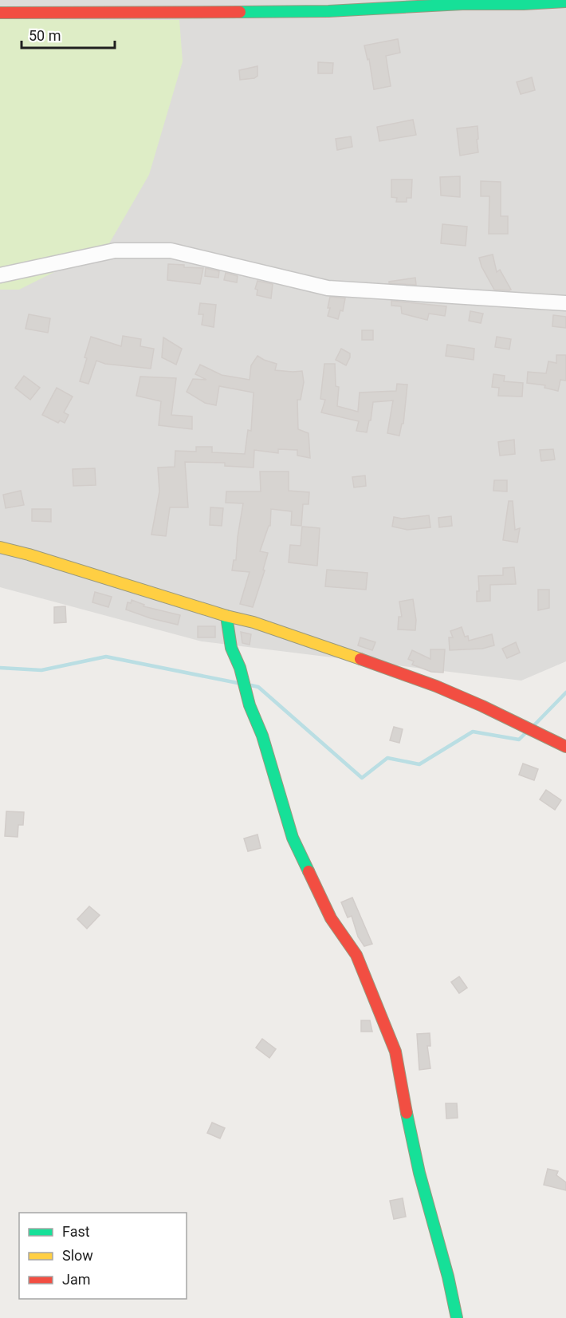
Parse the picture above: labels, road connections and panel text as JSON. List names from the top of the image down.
{
  "legend": ["Fast", "Slow", "Jam"],
  "scale_bar": "50 m"
}
